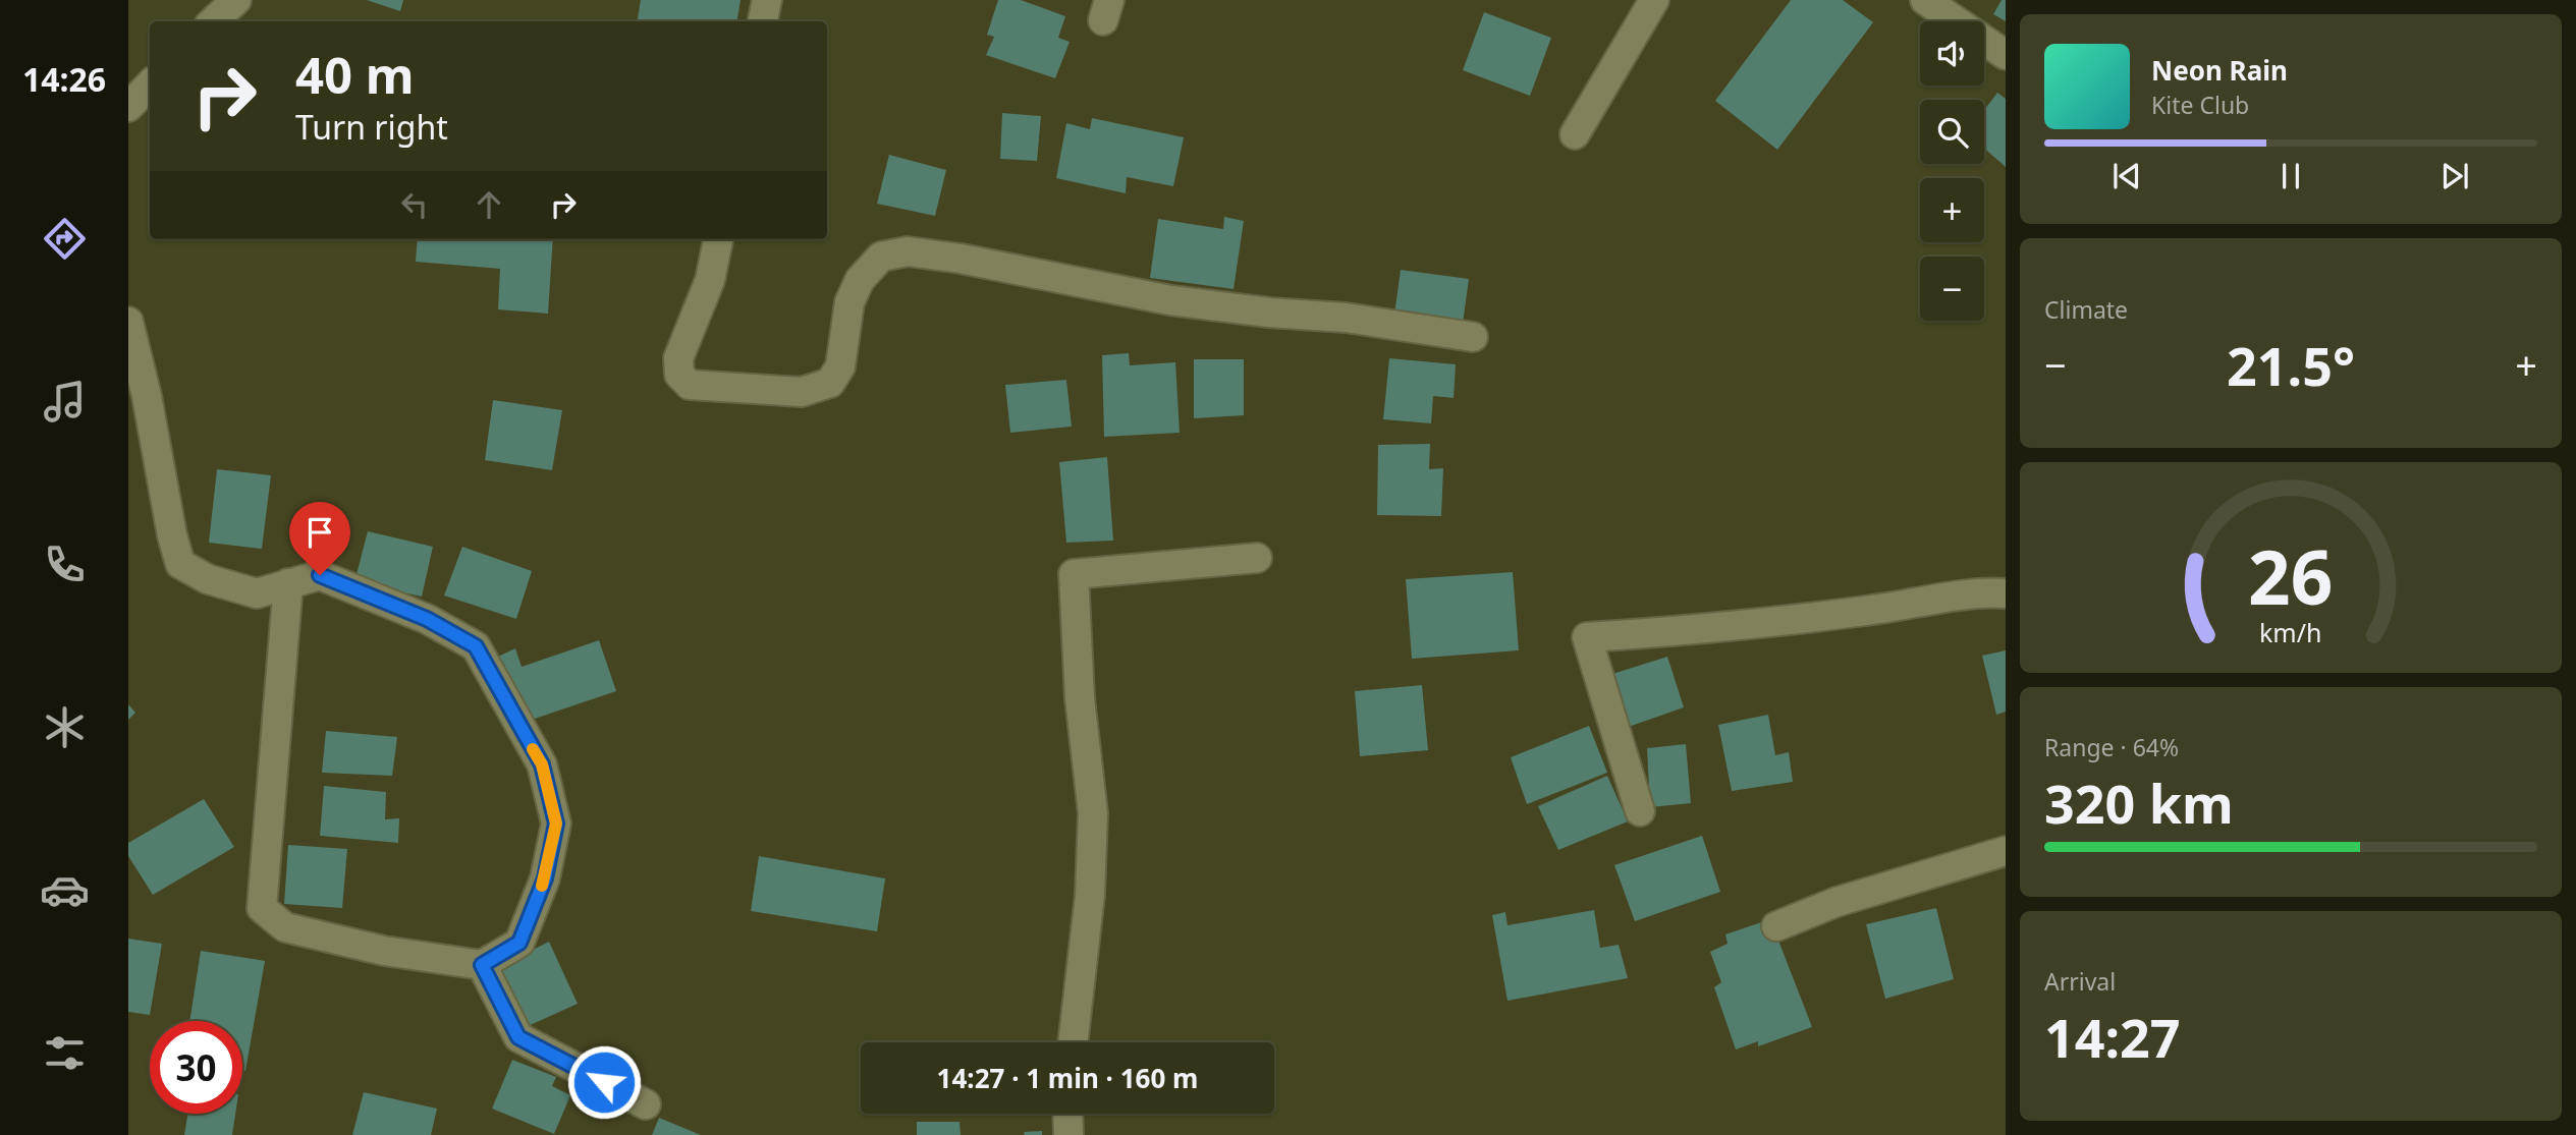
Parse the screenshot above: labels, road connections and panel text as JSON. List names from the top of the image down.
{
  "page": {
    "tabs": "14:26",
    "map_buttons": ["+", "−"],
    "turn": ["40 m", "Turn right"],
    "song": ["Neon Rain", "Kite Club"],
    "tile": [
      "Climate",
      ["Range · 64%", "320 km"],
      ["Arrival", "14:27"]
    ],
    "heat": ["−", "21.5°", "+"],
    "limit": "30",
    "trip": "14:27 · 1 min · 160 m",
    "gauge": ["26", "km/h"]
  }
}
